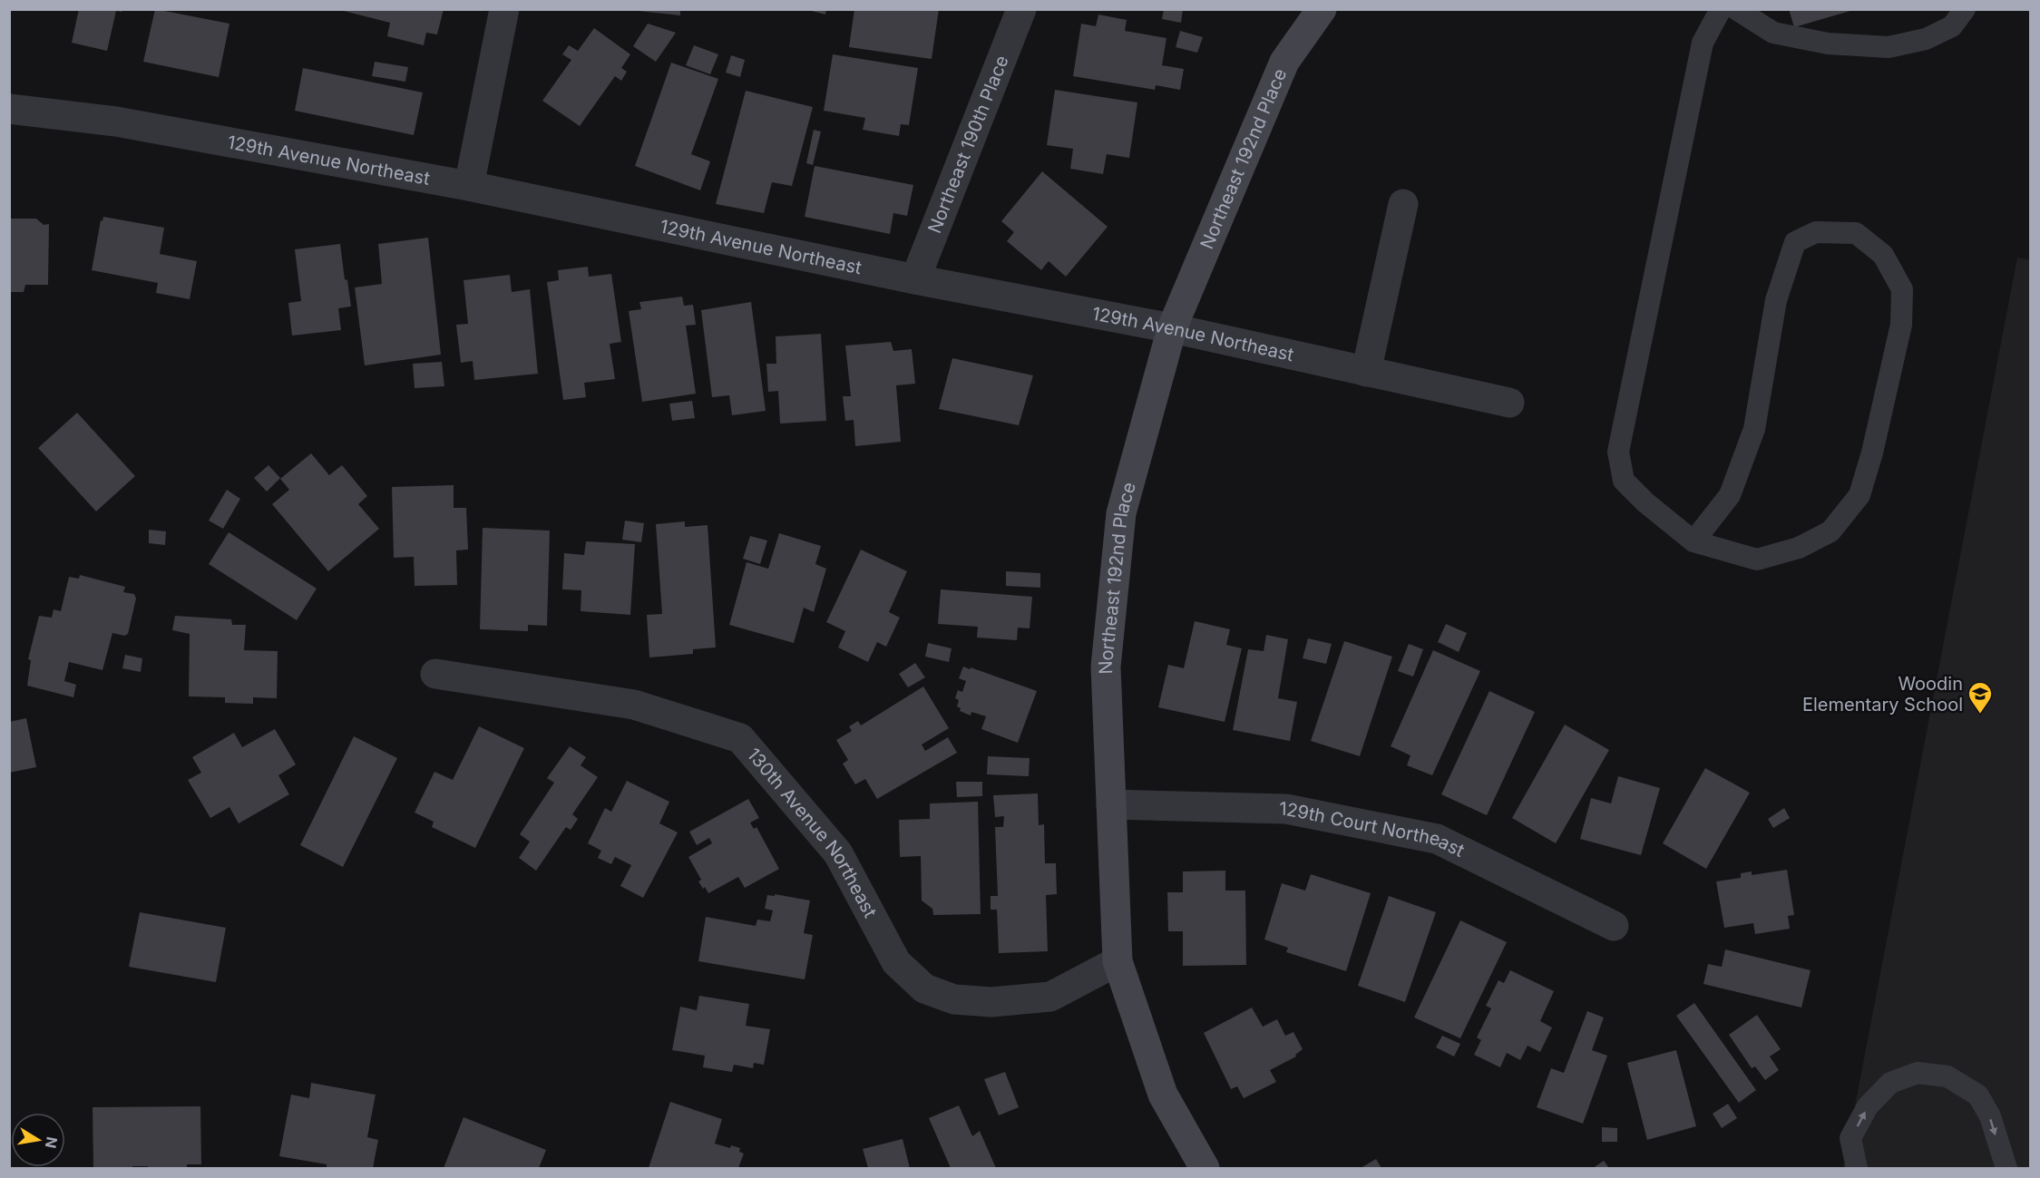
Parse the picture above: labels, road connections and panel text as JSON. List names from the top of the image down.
{
  "streets": {
    "main road": ["Northeast 192nd Place"],
    "street": [
      "Northeast 190th Place",
      "129th Avenue Northeast",
      "129th Court Northeast",
      "130th Avenue Northeast"
    ]
  },
  "crossings": [
    ["Northeast 190th Place", "129th Avenue Northeast"],
    ["Northeast 192nd Place", "129th Avenue Northeast"],
    ["Northeast 192nd Place", "129th Court Northeast"],
    ["Northeast 192nd Place", "130th Avenue Northeast"]
  ],
  "places": {
    "school or university": ["Woodin Elementary School"]
  },
  "north": "right"
}
